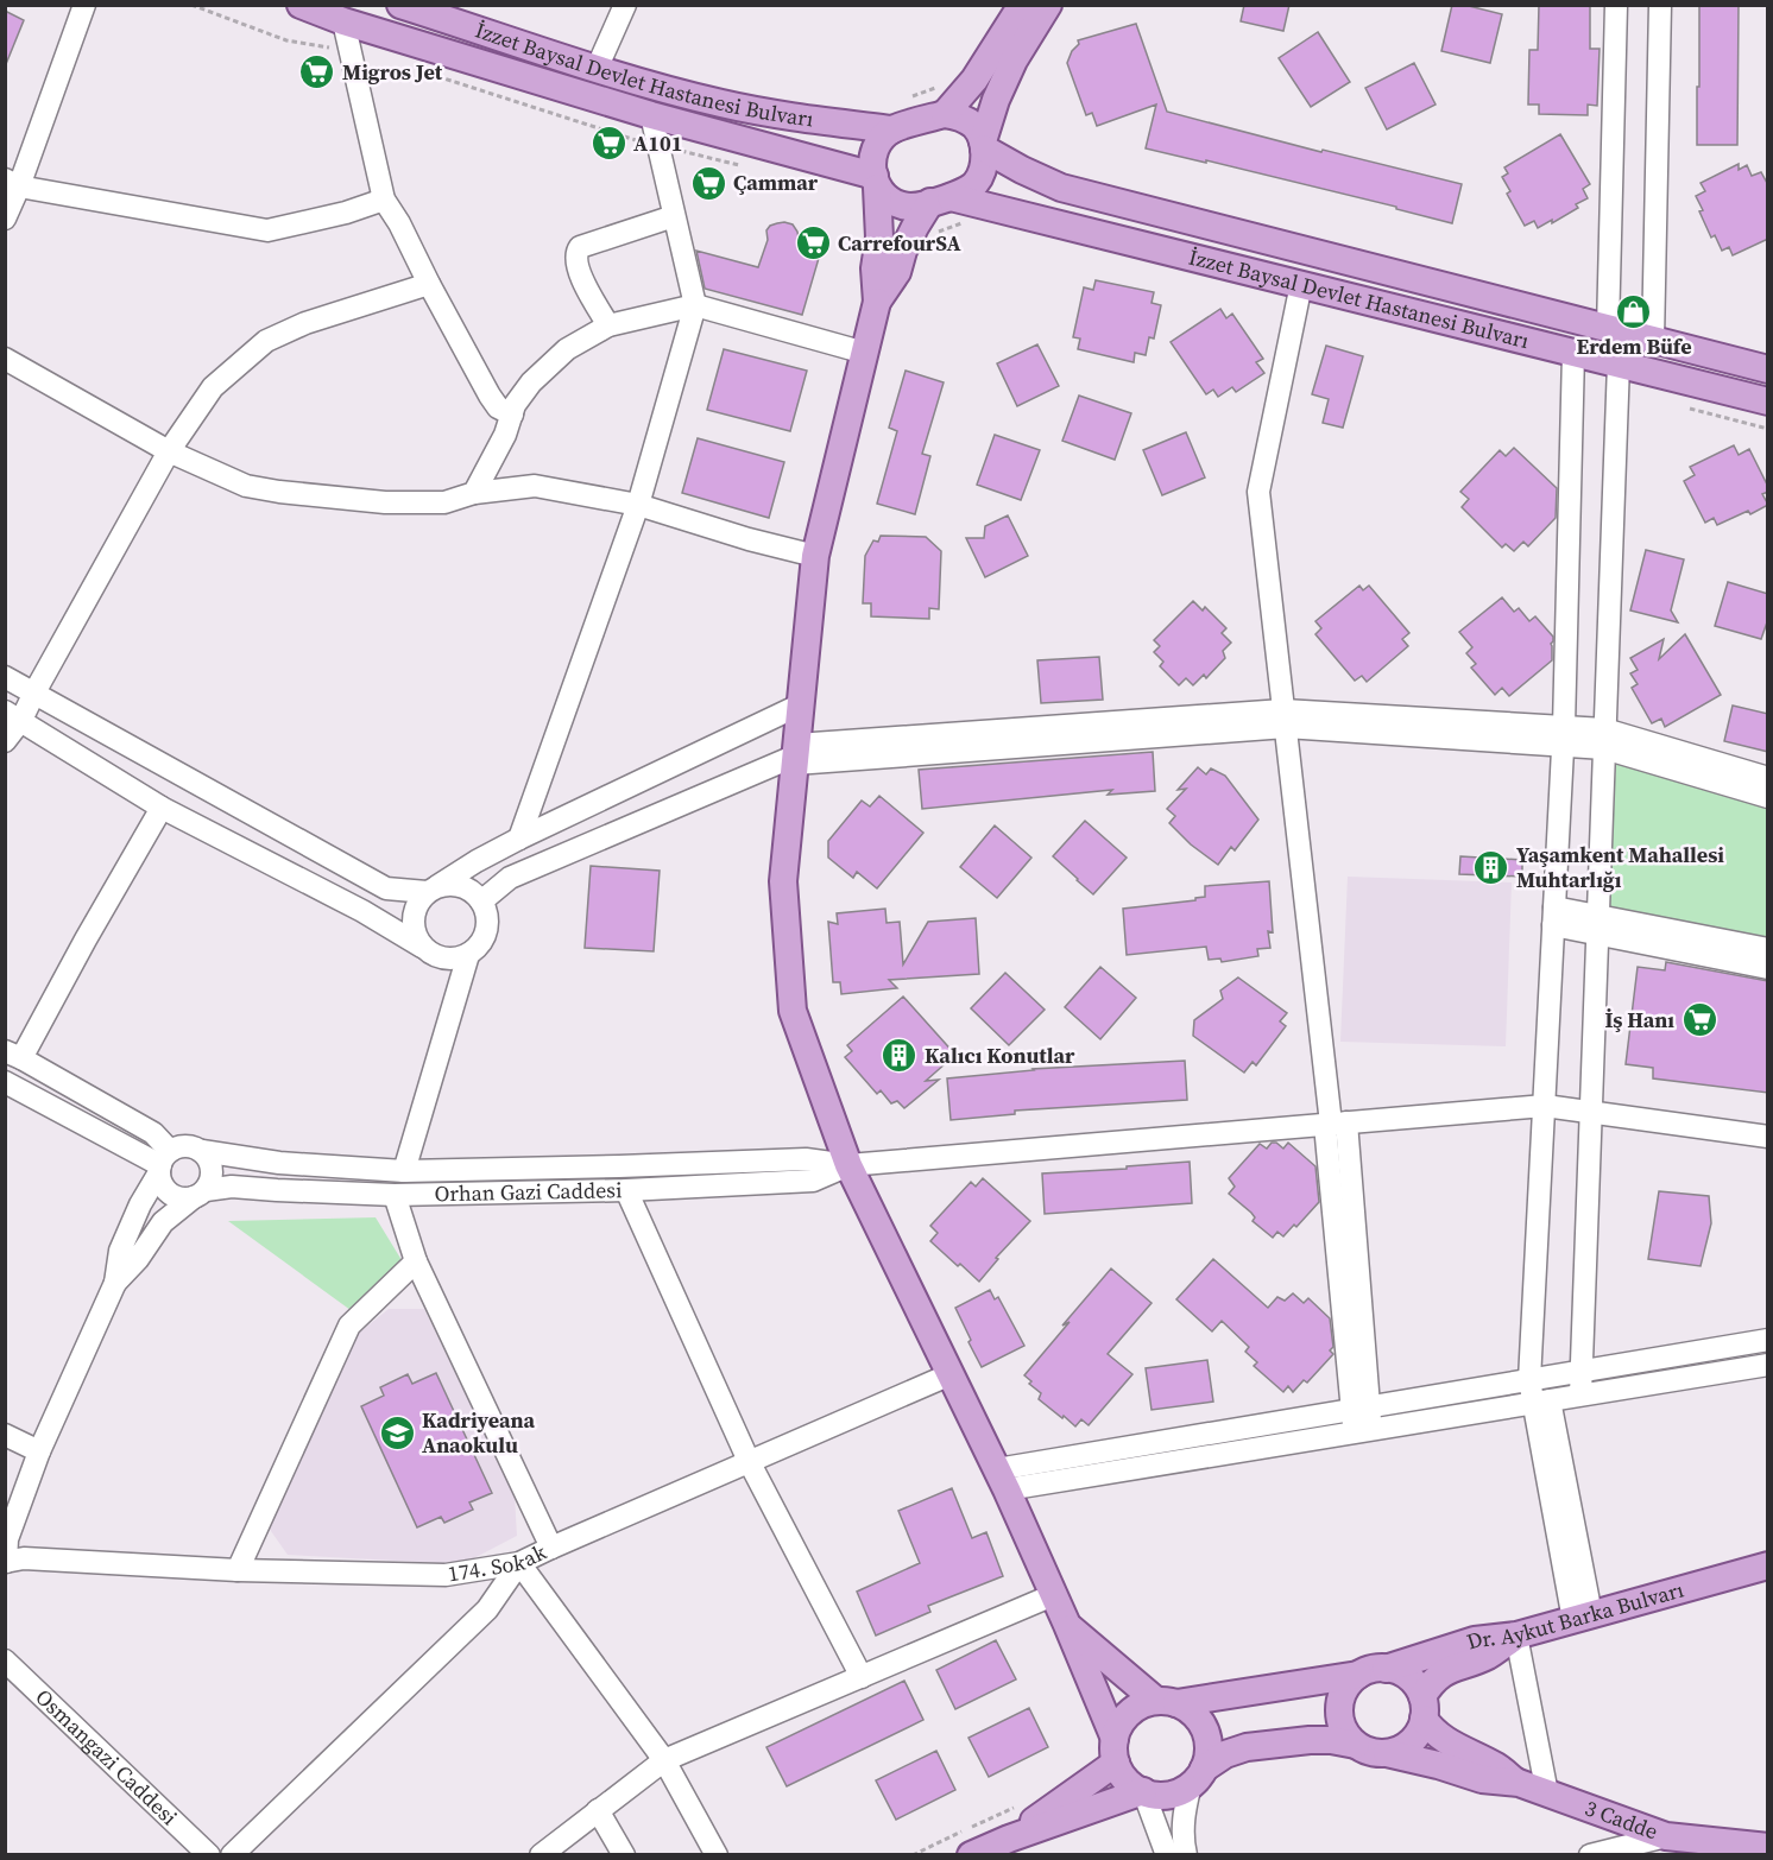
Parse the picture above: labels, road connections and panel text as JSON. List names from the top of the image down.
{
  "streets": {
    "main road": ["İzzet Baysal Devlet Hastanesi Bulvarı", "Dr. Aykut Barka Bulvarı", "3 Cadde"],
    "street": ["Orhan Gazi Caddesi", "174. Sokak", "Osmangazi Caddesi"]
  },
  "places": {
    "supermarket": [
      "Migros Jet",
      "A101",
      "Çammar",
      "CarrefourSA",
      "İş Hanı"
    ],
    "shop": ["Erdem Büfe"],
    "building": ["Yaşamkent Mahallesi Muhtarlığı", "Kalıcı Konutlar"],
    "school or university": ["Kadriyeana Anaokulu"]
  }
}
